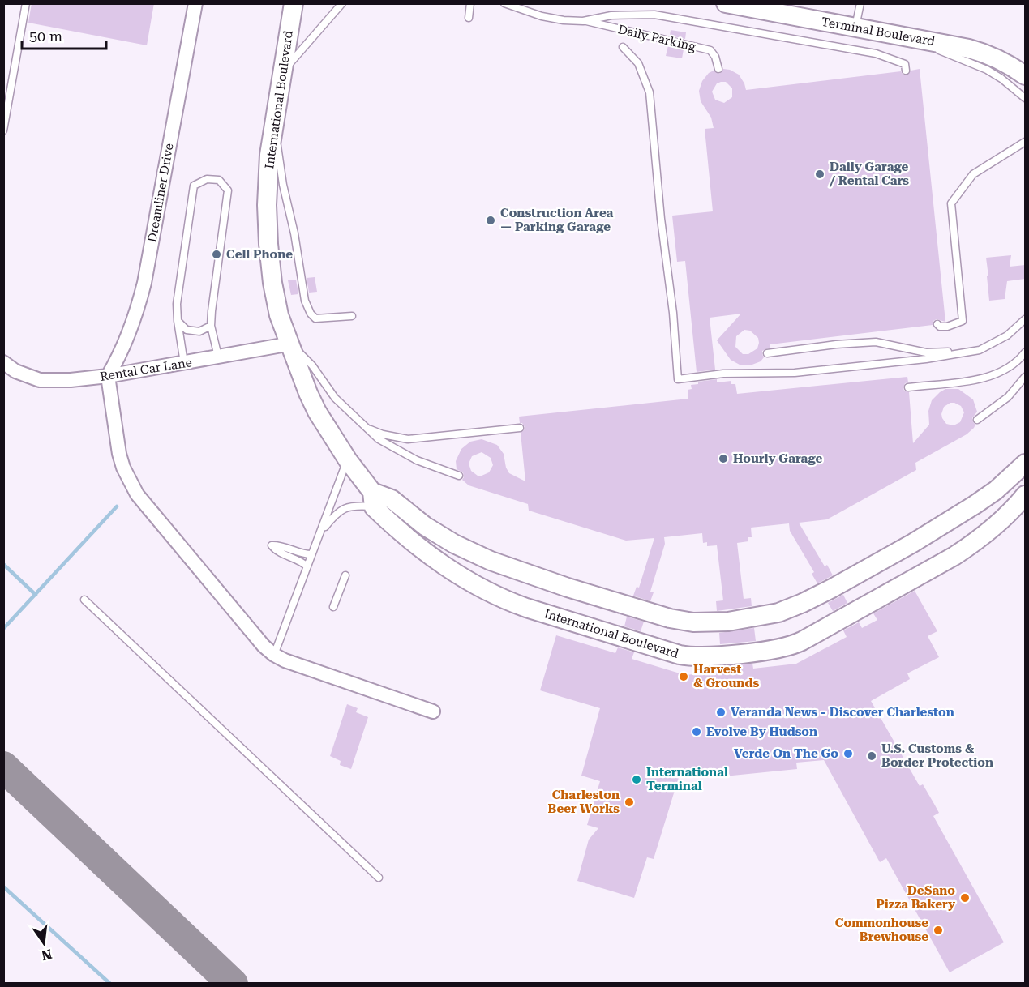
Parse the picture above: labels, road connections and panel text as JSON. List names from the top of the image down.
{
  "streets": {
    "main road": ["Terminal Boulevard", "International Boulevard"],
    "street": ["Dreamliner Drive", "Rental Car Lane"],
    "lane": ["Daily Parking"]
  },
  "crossings": [
    ["International Boulevard", "Rental Car Lane"],
    ["Dreamliner Drive", "Rental Car Lane"]
  ],
  "places": [
    "Daily Garage / Rental Cars",
    "Construction Area — Parking Garage",
    "Cell Phone",
    "Hourly Garage",
    "Harvest & Grounds",
    "Veranda News - Discover Charleston",
    "Evolve By Hudson",
    "Verde On The Go",
    "U.S. Customs & Border Protection",
    "International Terminal",
    "Charleston Beer Works",
    "DeSano Pizza Bakery",
    "Commonhouse Brewhouse"
  ],
  "scale_bar": "50 m",
  "north": "bottom"
}
